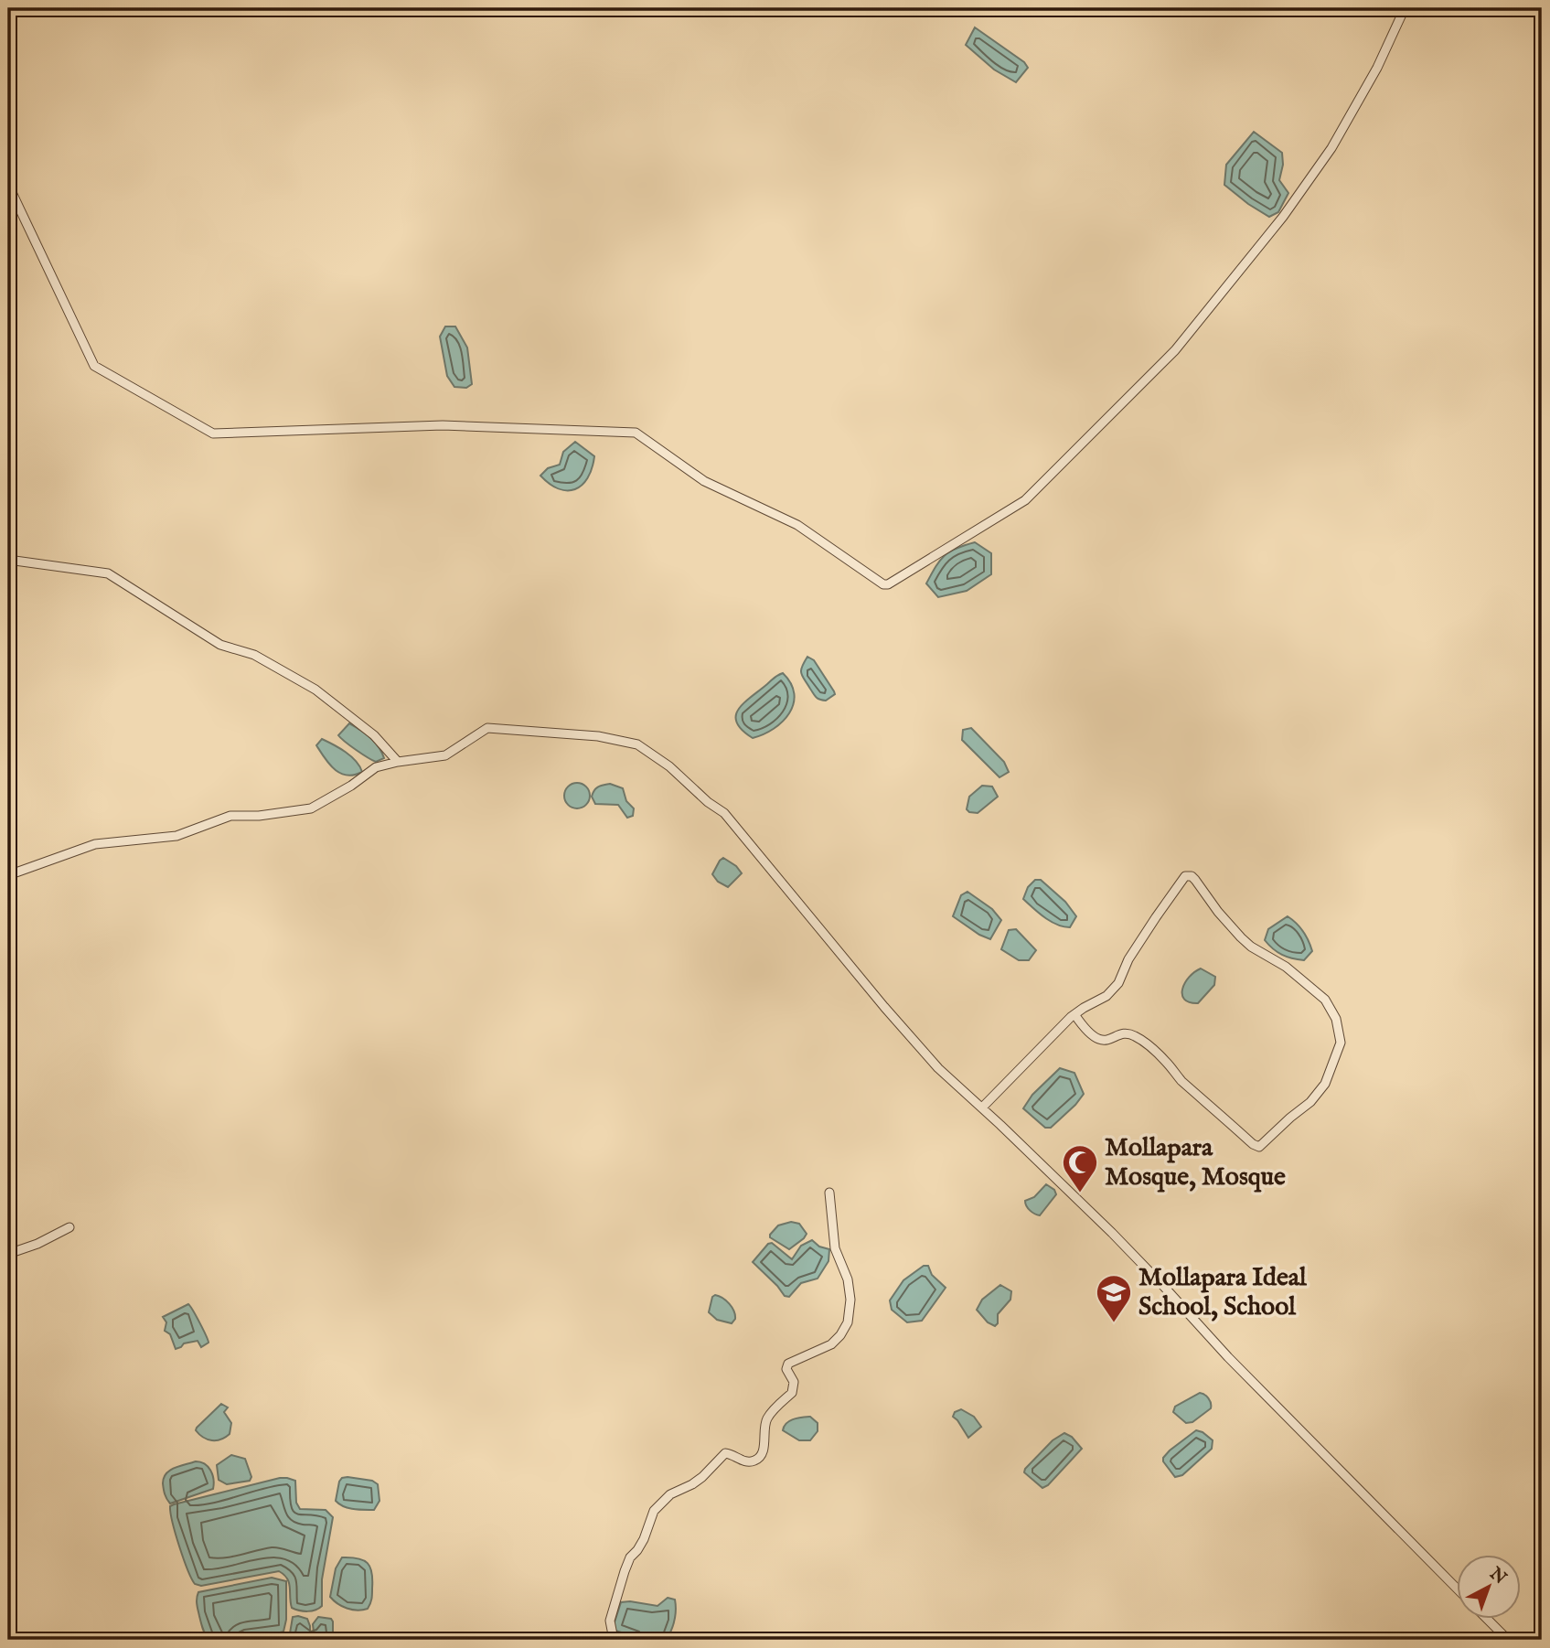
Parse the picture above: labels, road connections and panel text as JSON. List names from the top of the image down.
{
  "places": {
    "mosque": ["Mollapara Mosque, Mosque"],
    "school or university": ["Mollapara Ideal School, School"]
  },
  "north": "top right"
}
